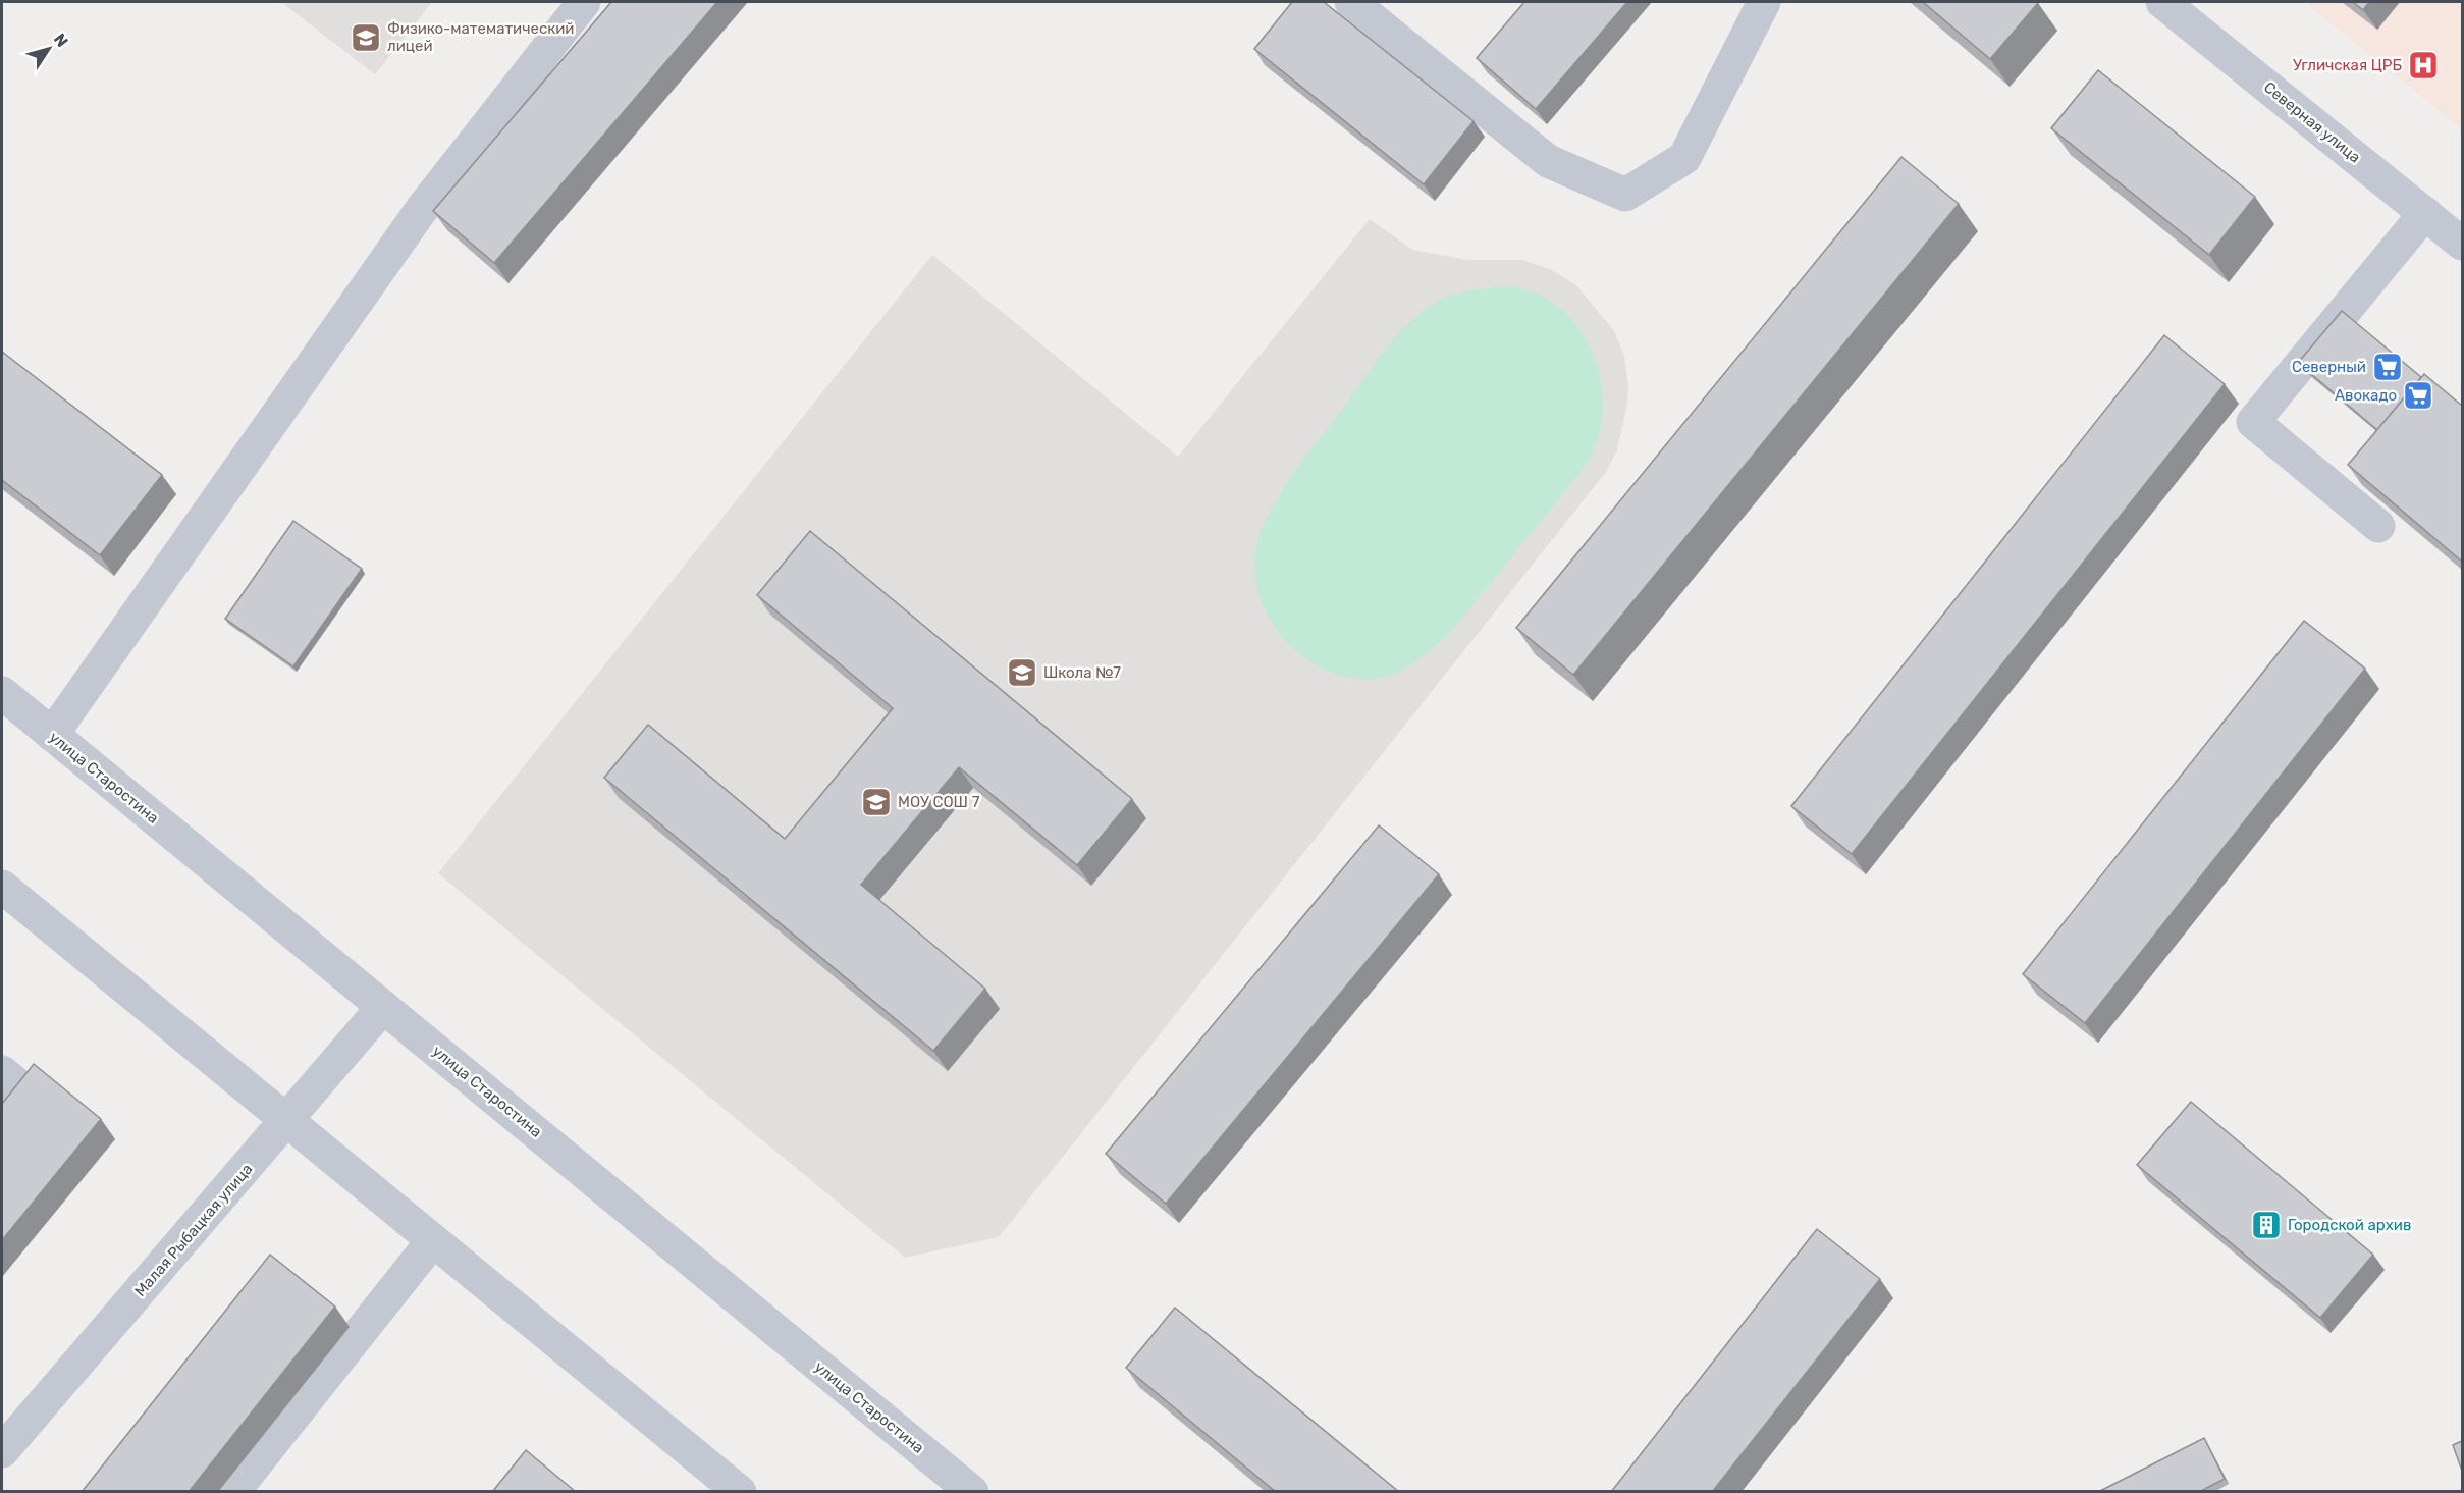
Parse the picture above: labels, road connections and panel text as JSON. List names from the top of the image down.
{
  "streets": {
    "street": ["Северная улица", "улица Старостина", "Малая Рыбацкая улица"]
  },
  "crossings": [
    ["улица Старостина", "Малая Рыбацкая улица"]
  ],
  "places": {
    "school or university": ["Физико-математический лицей", "Школа №7", "МОУ СОШ 7"],
    "hospital": ["Угличская ЦРБ"],
    "supermarket": ["Северный", "Авокадо"],
    "building": ["Городской архив"]
  },
  "north": "top right"
}
